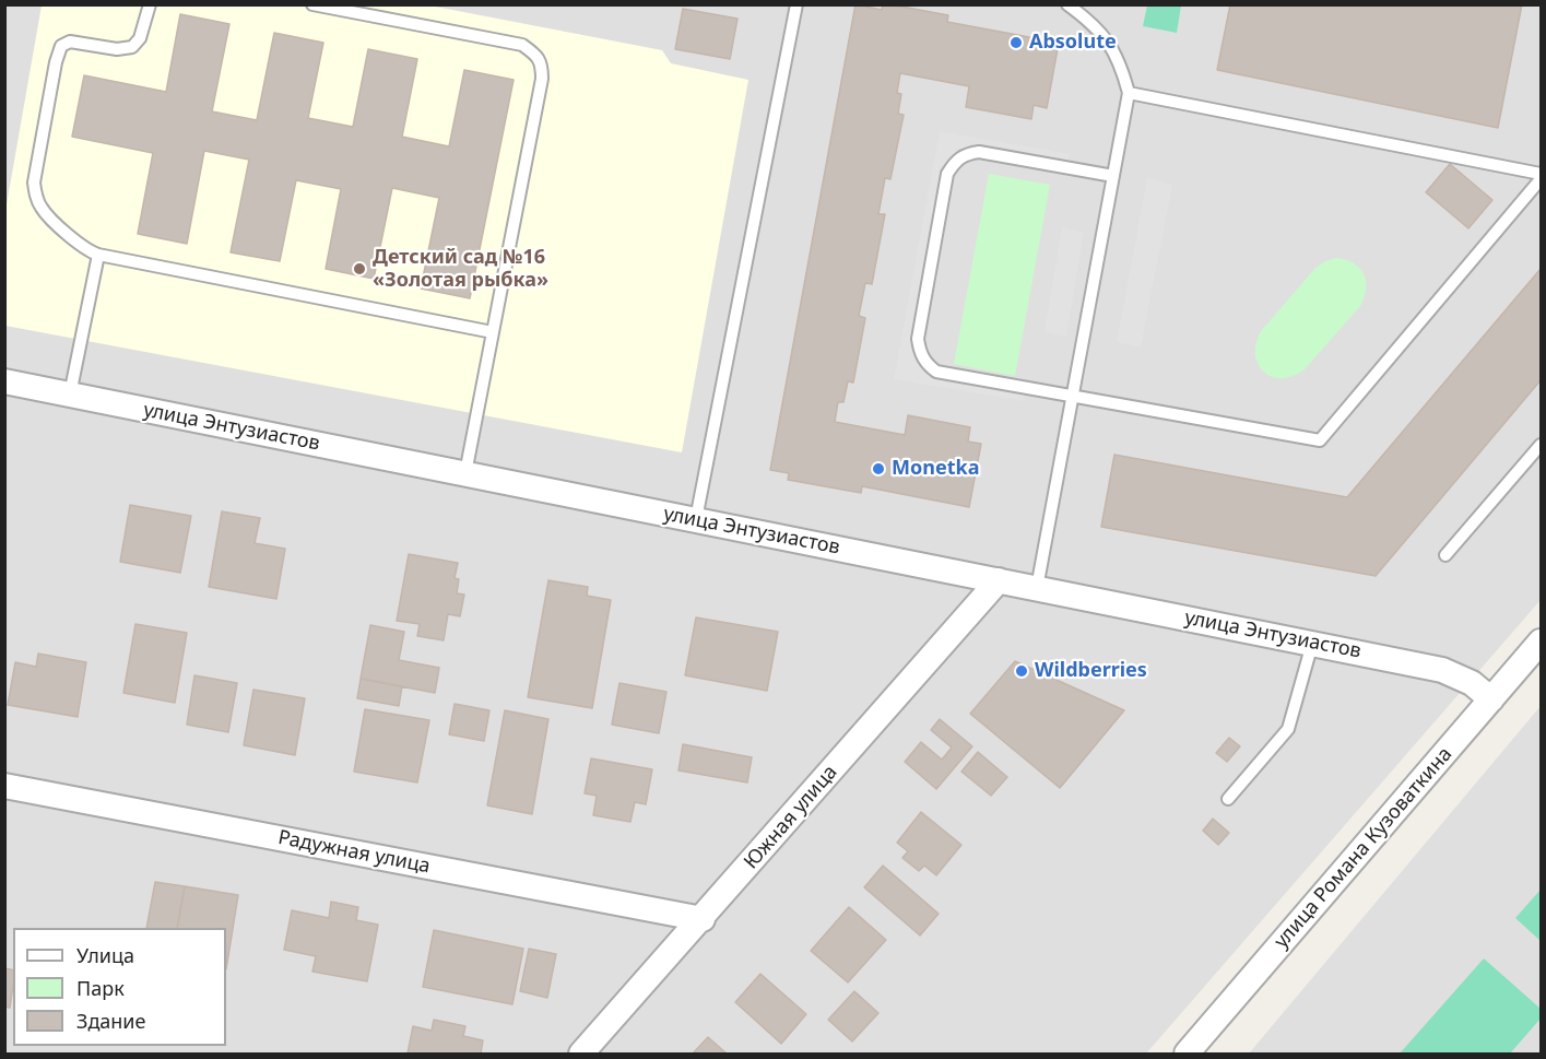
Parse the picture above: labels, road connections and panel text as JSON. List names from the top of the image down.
{
  "streets": {
    "street": [
      "улица Энтузиастов",
      "Южная улица",
      "улица Романа Кузоваткина",
      "Радужная улица"
    ]
  },
  "crossings": [
    ["улица Энтузиастов", "Южная улица"],
    ["улица Энтузиастов", "улица Романа Кузоваткина"],
    ["Южная улица", "Радужная улица"]
  ],
  "places": [
    "Absolute",
    "Детский сад №16 «Золотая рыбка»",
    "Monetka",
    "Wildberries"
  ],
  "legend": ["Улица", "Парк", "Здание"]
}
